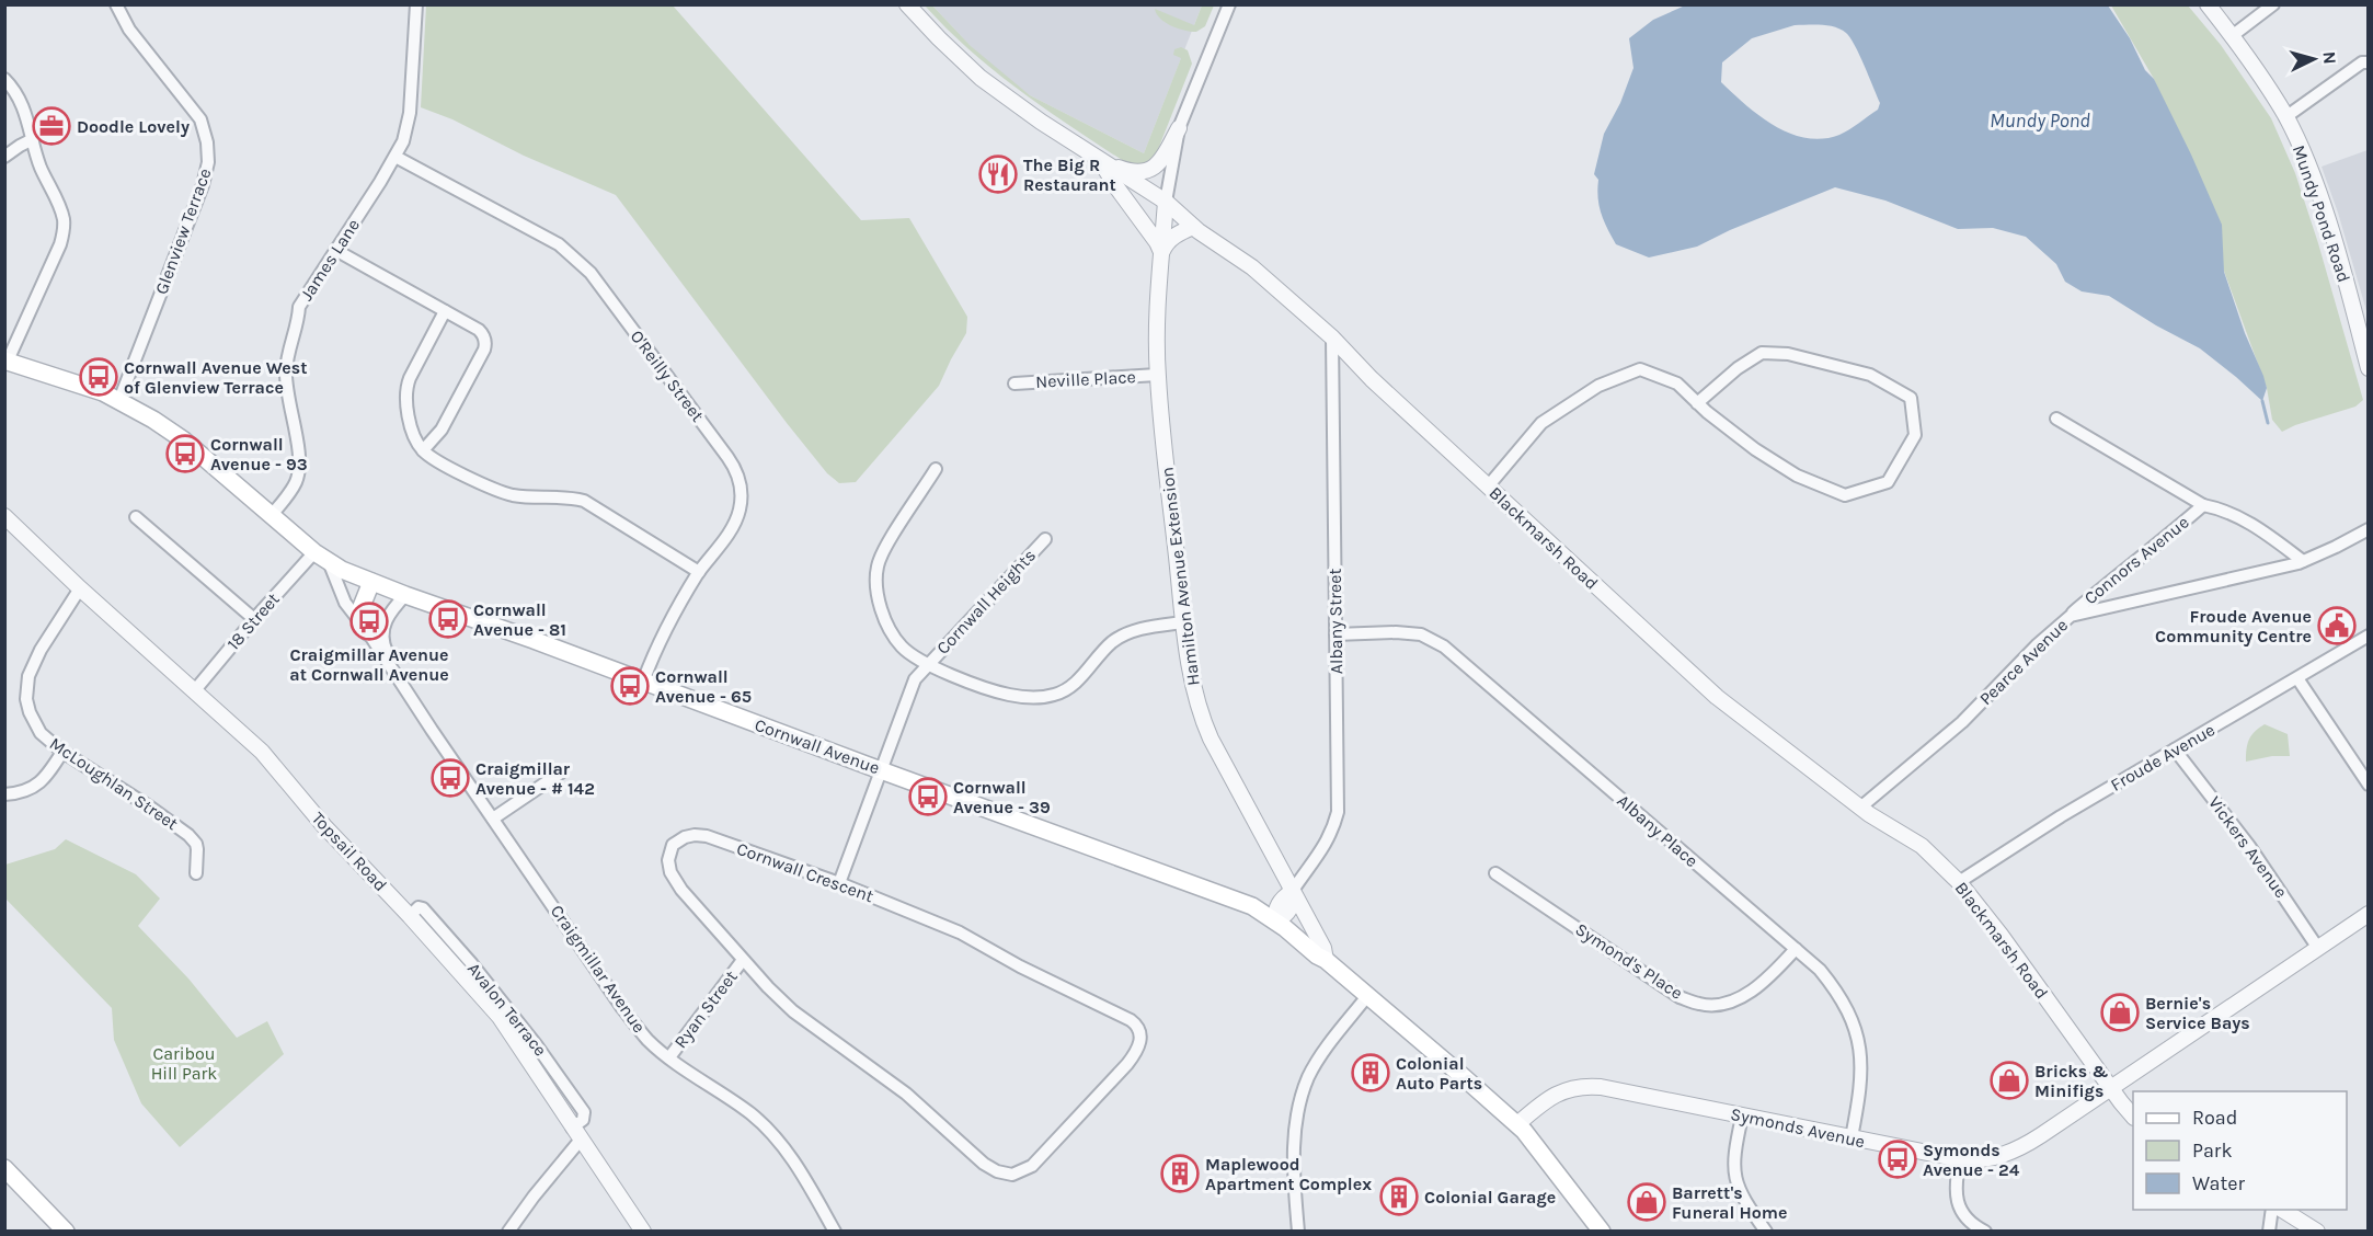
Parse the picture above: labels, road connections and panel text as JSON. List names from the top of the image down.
{
  "streets": {
    "main road": ["Cornwall Avenue"],
    "street": [
      "Mundy Pond Road",
      "Glenview Terrace",
      "James Lane",
      "O'Reilly Street",
      "Neville Place",
      "Blackmarsh Road",
      "Connors Avenue",
      "Hamilton Avenue Extension",
      "Cornwall Heights",
      "18 Street",
      "Albany Street",
      "Pearce Avenue",
      "Froude Avenue",
      "McLoughlan Street",
      "Albany Place",
      "Vickers Avenue",
      "Topsail Road",
      "Cornwall Crescent",
      "Symond's Place",
      "Craigmillar Avenue",
      "Ryan Street",
      "Symonds Avenue"
    ]
  },
  "crossings": [
    ["Glenview Terrace", "Cornwall Avenue"],
    ["James Lane", "O'Reilly Street"],
    ["James Lane", "Cornwall Avenue"],
    ["O'Reilly Street", "Cornwall Avenue"],
    ["Neville Place", "Hamilton Avenue Extension"],
    ["Blackmarsh Road", "Hamilton Avenue Extension"],
    ["Blackmarsh Road", "Albany Street"],
    ["Blackmarsh Road", "Pearce Avenue"],
    ["Blackmarsh Road", "Froude Avenue"],
    ["Blackmarsh Road", "Symonds Avenue"],
    ["Connors Avenue", "Pearce Avenue"],
    ["Hamilton Avenue Extension", "Cornwall Heights"],
    ["Hamilton Avenue Extension", "Albany Street"],
    ["Hamilton Avenue Extension", "Cornwall Avenue"],
    ["Cornwall Heights", "Cornwall Avenue"],
    ["Cornwall Heights", "Cornwall Crescent"],
    ["18 Street", "Cornwall Avenue"],
    ["18 Street", "Topsail Road"],
    ["Albany Street", "Cornwall Avenue"],
    ["Albany Street", "Albany Place"],
    ["Cornwall Avenue", "Craigmillar Avenue"],
    ["Cornwall Avenue", "Symonds Avenue"],
    ["Froude Avenue", "Vickers Avenue"],
    ["McLoughlan Street", "Topsail Road"],
    ["Albany Place", "Symond's Place"],
    ["Albany Place", "Symonds Avenue"],
    ["Vickers Avenue", "Symonds Avenue"],
    ["Cornwall Crescent", "Ryan Street"],
    ["Craigmillar Avenue", "Ryan Street"]
  ],
  "water": ["Mundy Pond"],
  "parks": ["Caribou Hill Park"],
  "places": {
    "office": ["Doodle Lovely"],
    "restaurant": ["The Big R Restaurant"],
    "bus stop": [
      "Cornwall Avenue West of Glenview Terrace",
      "Cornwall Avenue - 93",
      "Cornwall Avenue - 81",
      "Craigmillar Avenue at Cornwall Avenue",
      "Cornwall Avenue - 65",
      "Craigmillar Avenue - # 142",
      "Cornwall Avenue - 39",
      "Symonds Avenue - 24"
    ],
    "public building": ["Froude Avenue Community Centre"],
    "shop": ["Bernie's Service Bays", "Bricks & Minifigs", "Barrett's Funeral Home"],
    "building": ["Colonial Auto Parts", "Maplewood Apartment Complex", "Colonial Garage"]
  },
  "legend": ["Road", "Park", "Water"],
  "north": "right"
}
